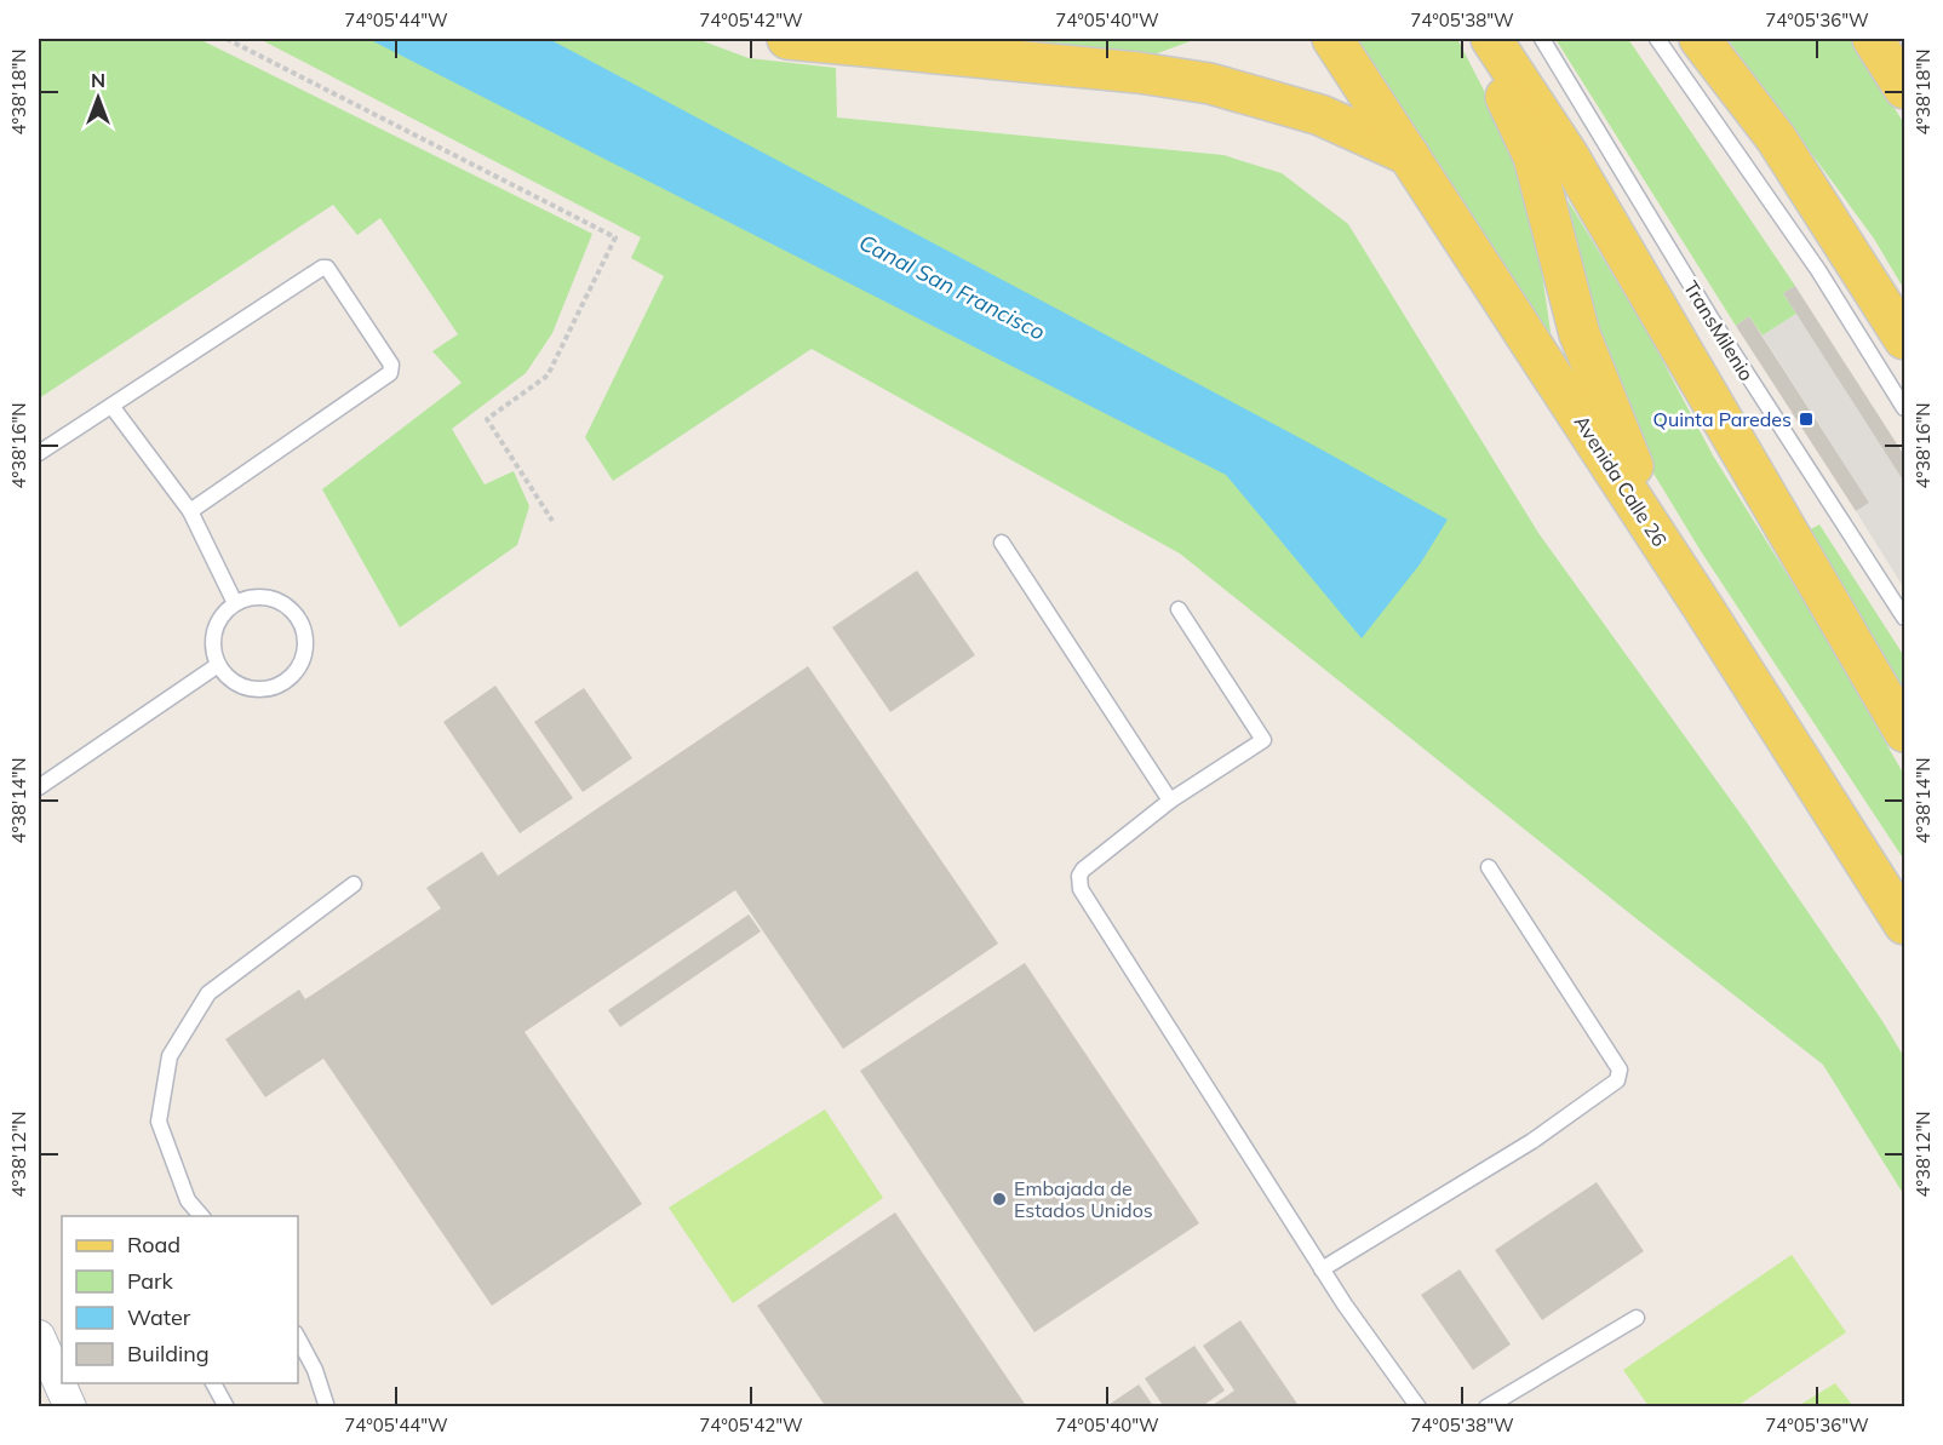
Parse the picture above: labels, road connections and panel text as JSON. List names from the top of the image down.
{
  "streets": {
    "main road": ["Avenida Calle 26"],
    "lane": ["TransMilenio"]
  },
  "water": ["Canal San Francisco"],
  "places": {
    "transit": ["Quinta Paredes"],
    "other": ["Embajada de Estados Unidos"]
  },
  "legend": [
    "Road",
    "Park",
    "Water",
    "Building"
  ],
  "north": "top",
  "coordinates": [
    "74°05'44\"W",
    "74°05'42\"W",
    "74°05'40\"W",
    "74°05'38\"W",
    "74°05'36\"W",
    "4°38'18\"N",
    "4°38'16\"N",
    "4°38'14\"N",
    "4°38'12\"N"
  ]
}
